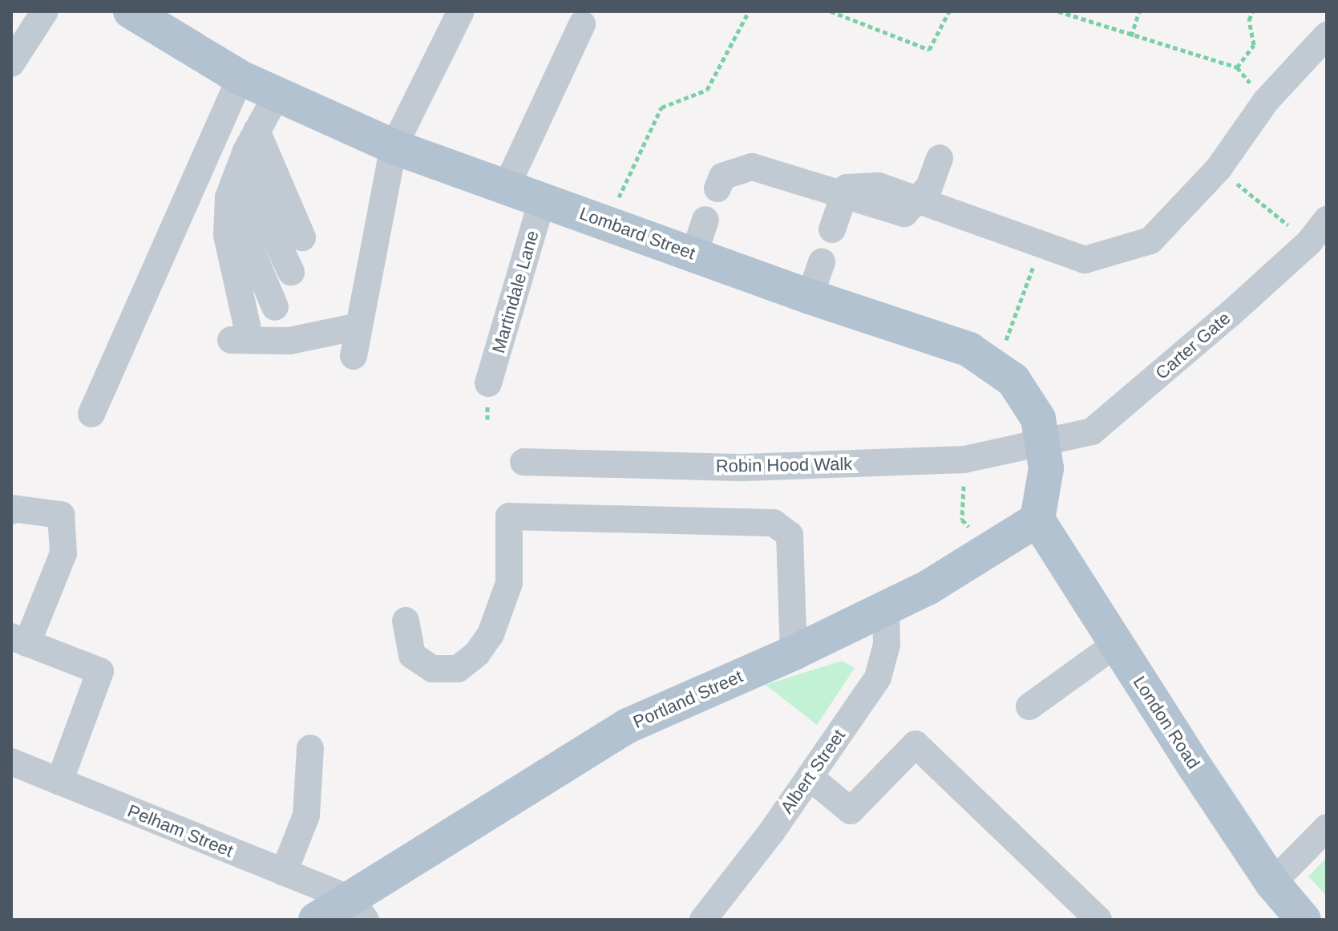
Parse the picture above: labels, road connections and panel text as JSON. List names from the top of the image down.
{
  "streets": {
    "main road": ["Lombard Street", "Portland Street", "London Road"],
    "street": [
      "Martindale Lane",
      "Carter Gate",
      "Robin Hood Walk",
      "Albert Street",
      "Pelham Street"
    ]
  },
  "crossings": [
    ["Lombard Street", "Martindale Lane"],
    ["Lombard Street", "Carter Gate"],
    ["Lombard Street", "Robin Hood Walk"],
    ["Lombard Street", "Portland Street"],
    ["Lombard Street", "London Road"],
    ["Carter Gate", "Robin Hood Walk"],
    ["Portland Street", "London Road"],
    ["Portland Street", "Albert Street"],
    ["Portland Street", "Pelham Street"]
  ]
}
